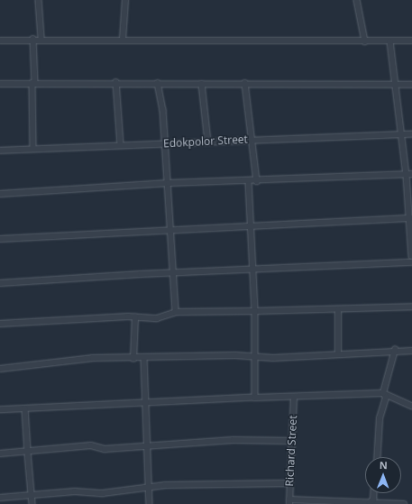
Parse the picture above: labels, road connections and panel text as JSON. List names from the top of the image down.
{
  "streets": {
    "street": ["Edokpolor Street", "Richard Street"]
  },
  "north": "top"
}
